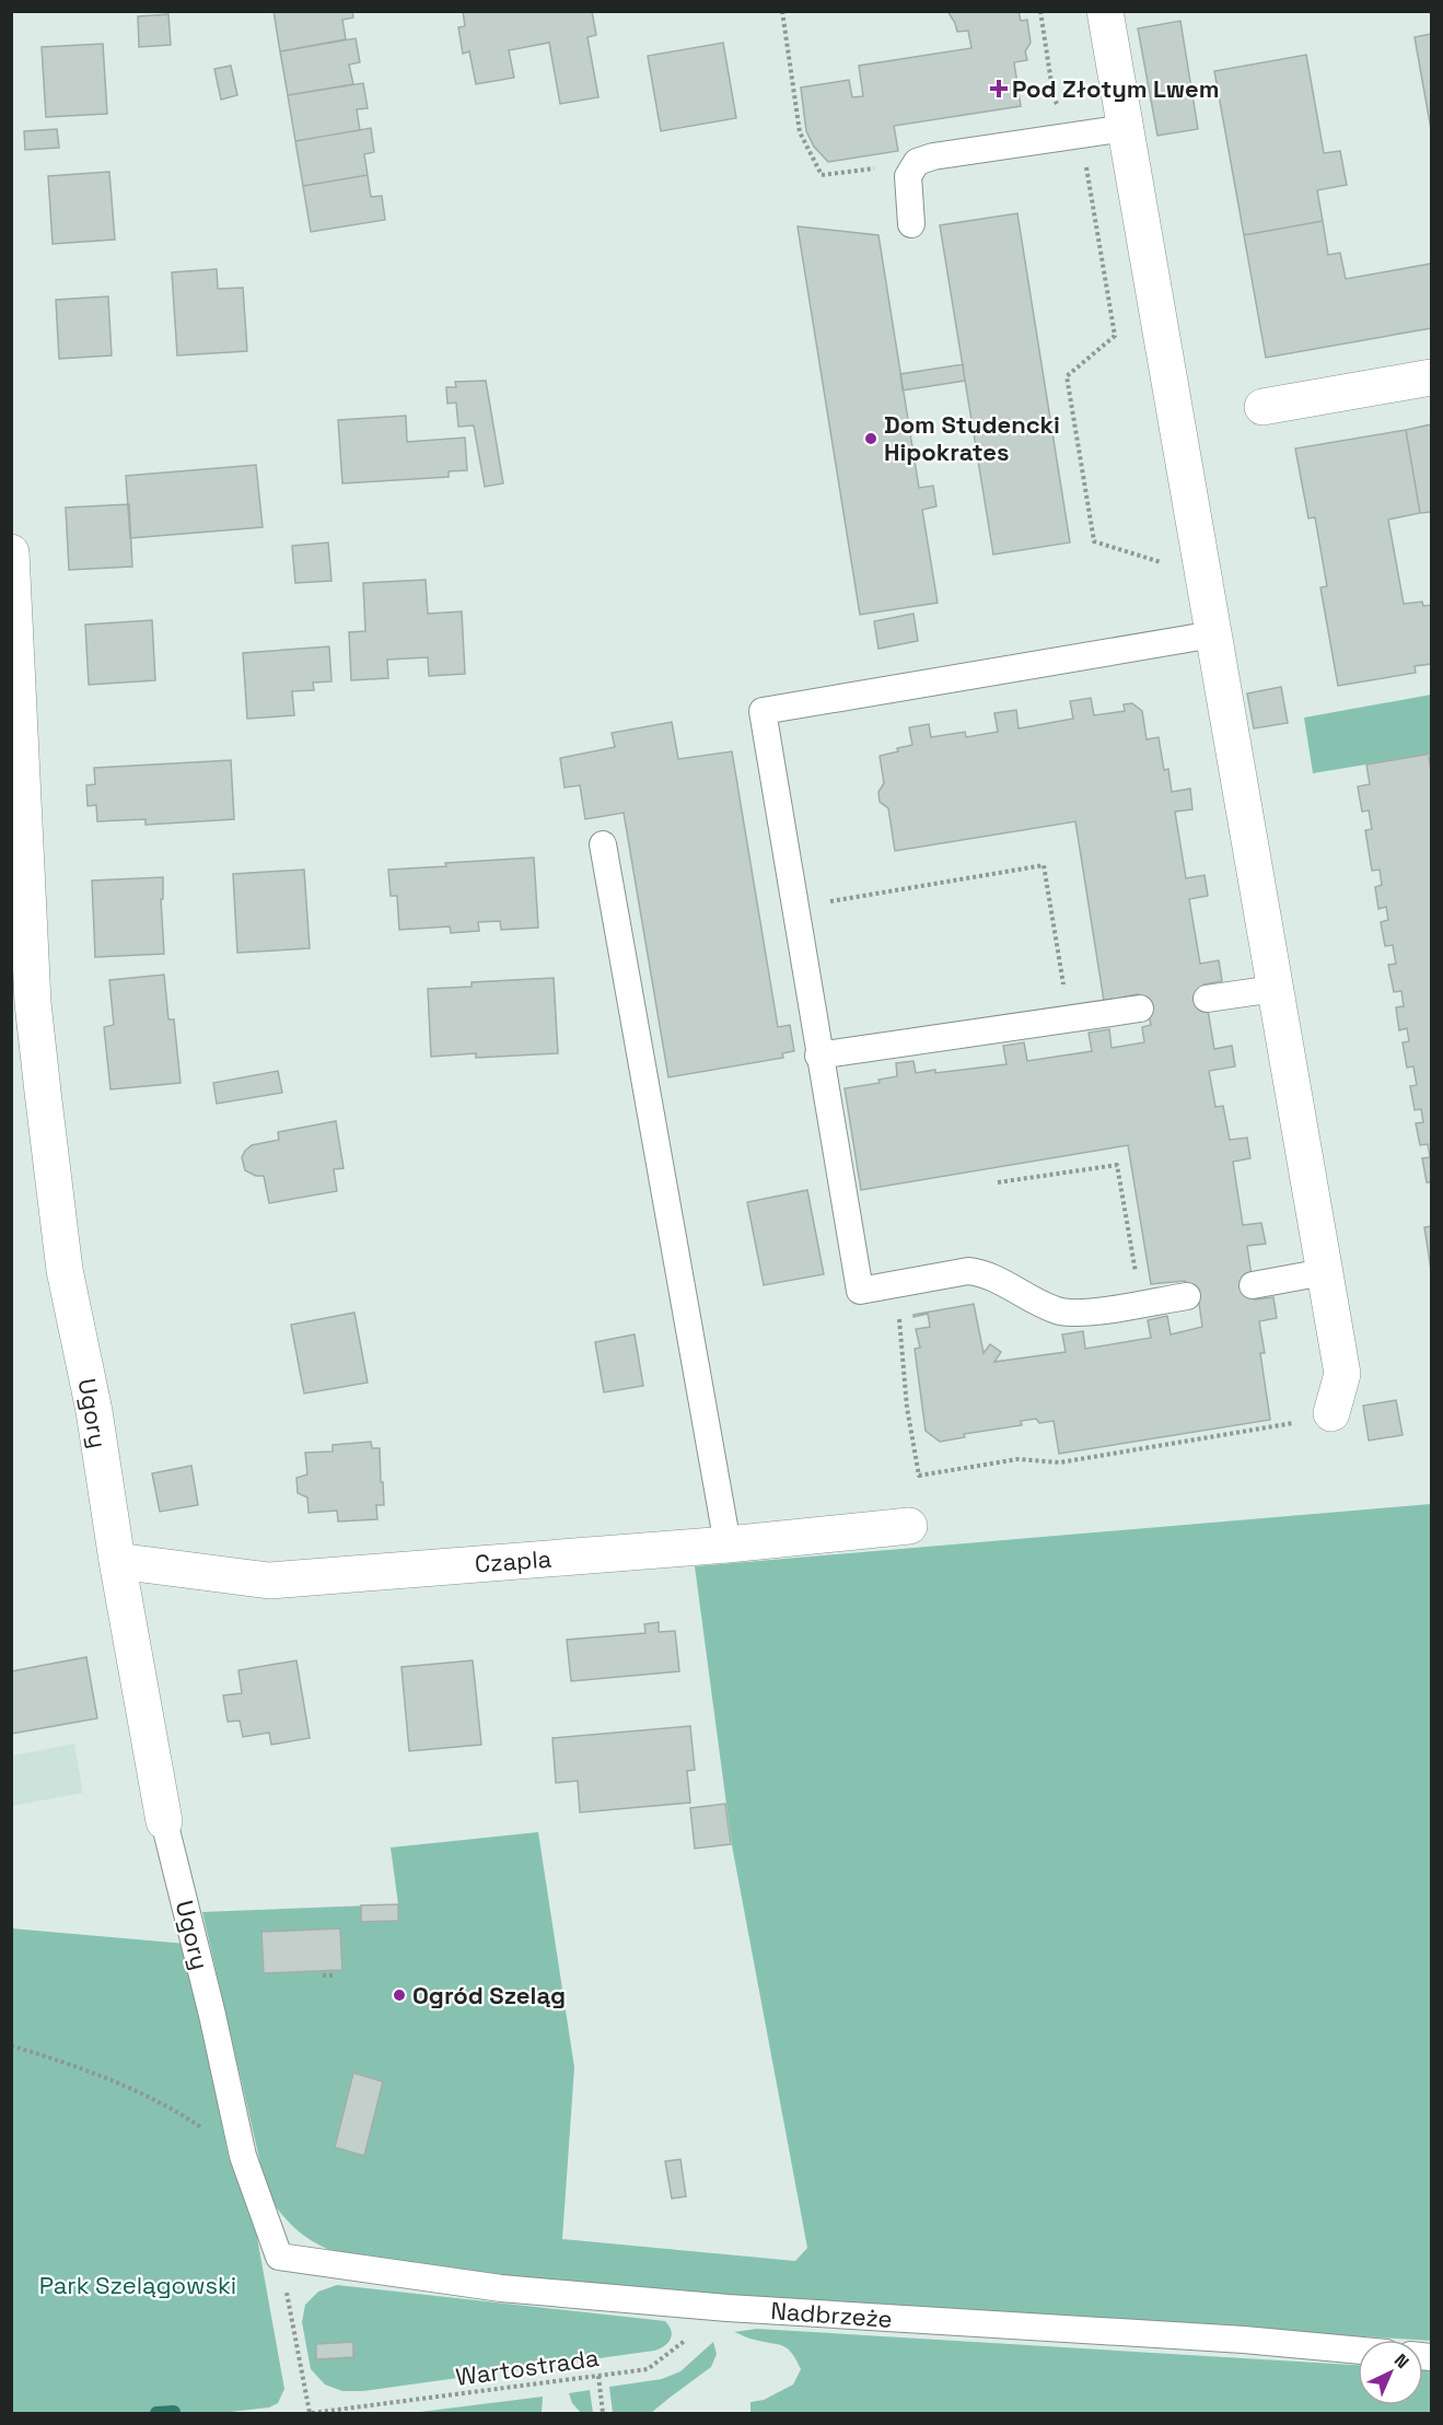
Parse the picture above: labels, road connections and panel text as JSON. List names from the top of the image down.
{
  "streets": {
    "street": ["Ugory", "Czapla"],
    "lane": ["Nadbrzeże"],
    "path": ["Wartostrada"]
  },
  "crossings": [
    ["Ugory", "Czapla"],
    ["Ugory", "Nadbrzeże"],
    ["Nadbrzeże", "Wartostrada"]
  ],
  "parks": ["Park Szelągowski"],
  "places": {
    "health": ["Pod Złotym Lwem"],
    "other": ["Dom Studencki Hipokrates", "Ogród Szeląg"]
  },
  "north": "top right"
}
